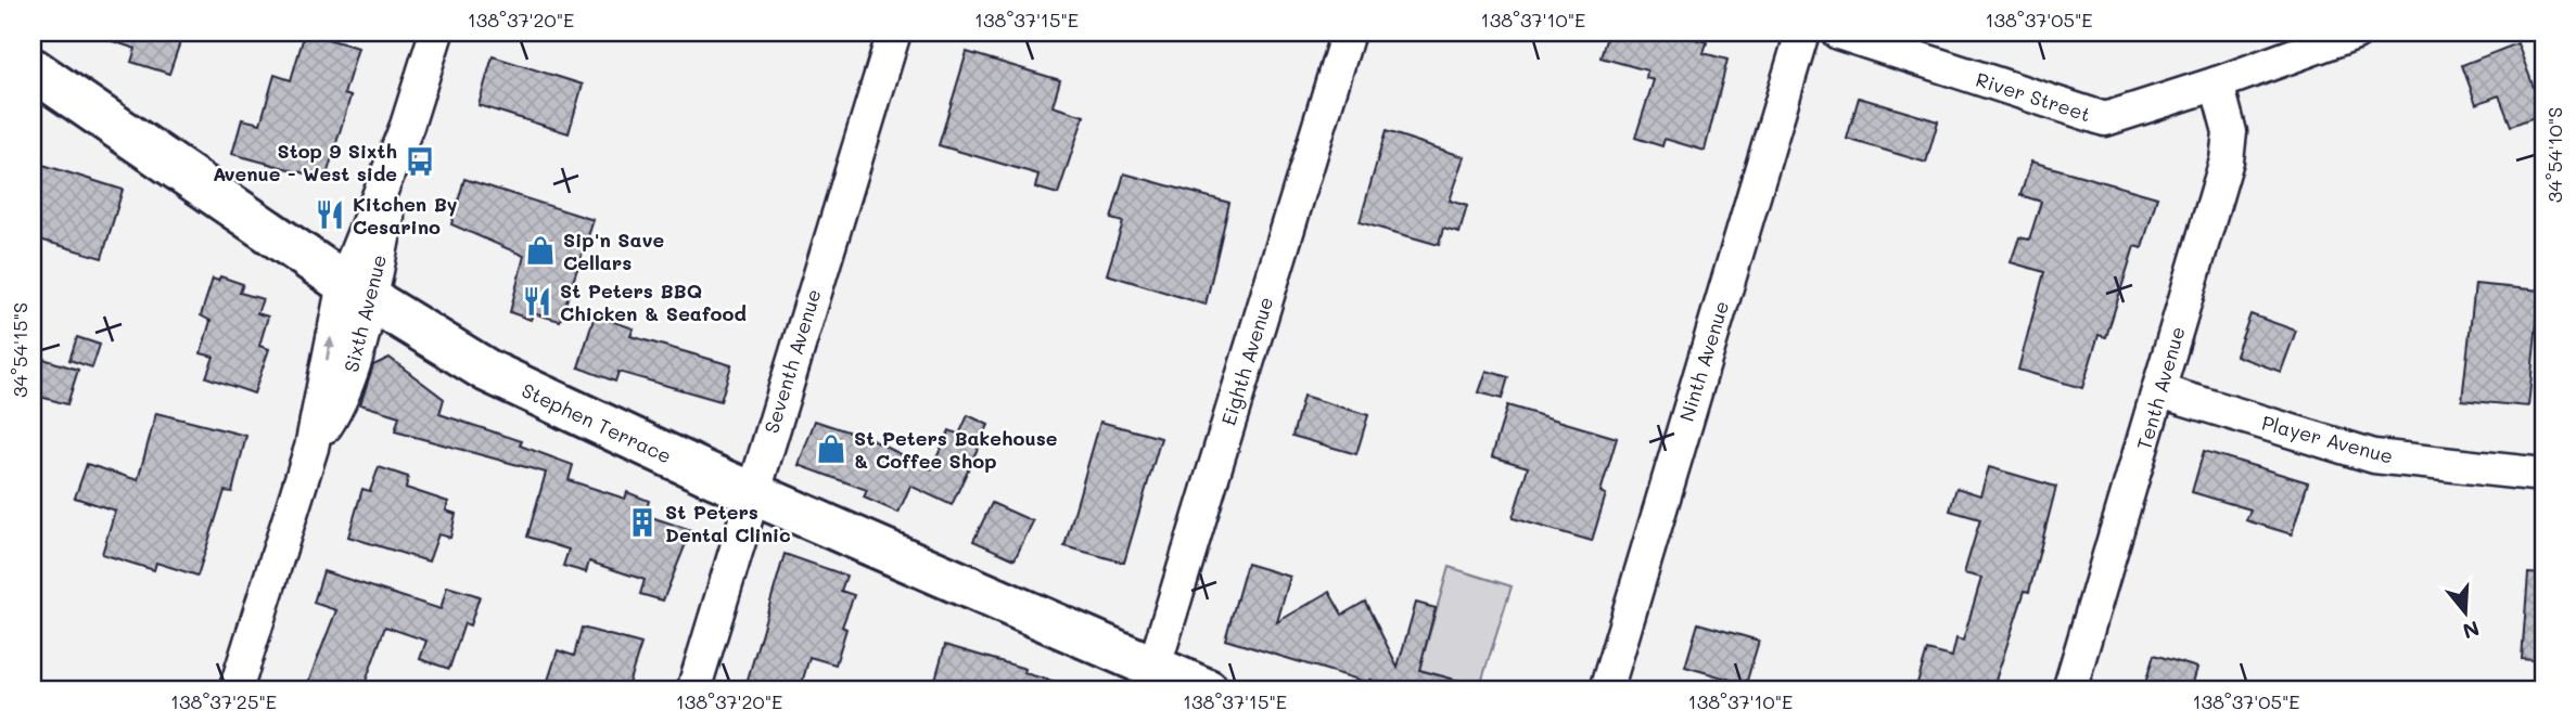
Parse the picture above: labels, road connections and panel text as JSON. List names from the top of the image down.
{
  "streets": {
    "main road": ["Stephen Terrace"],
    "street": [
      "River Street",
      "Sixth Avenue",
      "Seventh Avenue",
      "Eighth Avenue",
      "Ninth Avenue",
      "Tenth Avenue",
      "Player Avenue"
    ]
  },
  "crossings": [
    ["River Street", "Tenth Avenue"],
    ["Sixth Avenue", "Stephen Terrace"],
    ["Seventh Avenue", "Stephen Terrace"],
    ["Eighth Avenue", "Stephen Terrace"],
    ["Tenth Avenue", "Player Avenue"]
  ],
  "places": {
    "bus stop": ["Stop 9 Sixth Avenue - West side"],
    "restaurant": ["Kitchen By Cesarino", "St Peters BBQ Chicken & Seafood"],
    "shop": ["Sip'n Save Cellars", "St Peters Bakehouse & Coffee Shop"],
    "building": ["St Peters Dental Clinic"]
  },
  "north": "bottom",
  "coordinates": [
    "138°37'20\"E",
    "138°37'15\"E",
    "138°37'10\"E",
    "138°37'05\"E",
    "34°54'10\"S",
    "34°54'15\"S",
    "138°37'25\"E"
  ]
}
